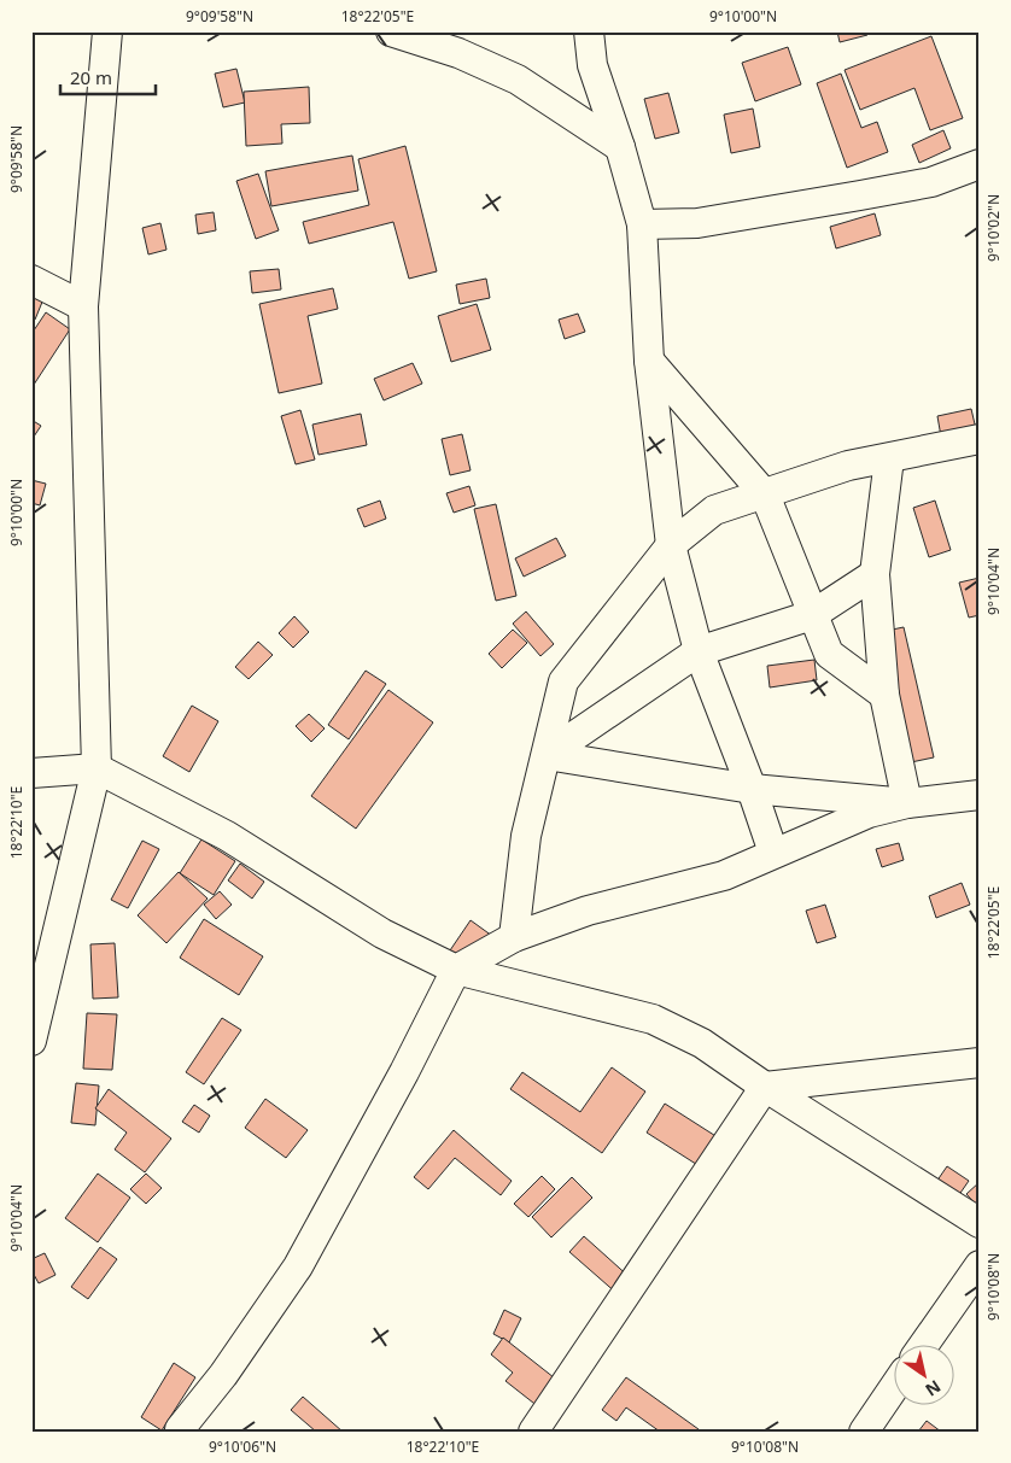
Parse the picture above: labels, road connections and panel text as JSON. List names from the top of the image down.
{
  "scale_bar": "20 m",
  "north": "bottom right",
  "coordinates": [
    "9°09'58\"N",
    "18°22'05\"E",
    "9°10'00\"N",
    "9°10'02\"N",
    "9°10'04\"N",
    "18°22'10\"E",
    "9°10'08\"N",
    "9°10'06\"N"
  ]
}
